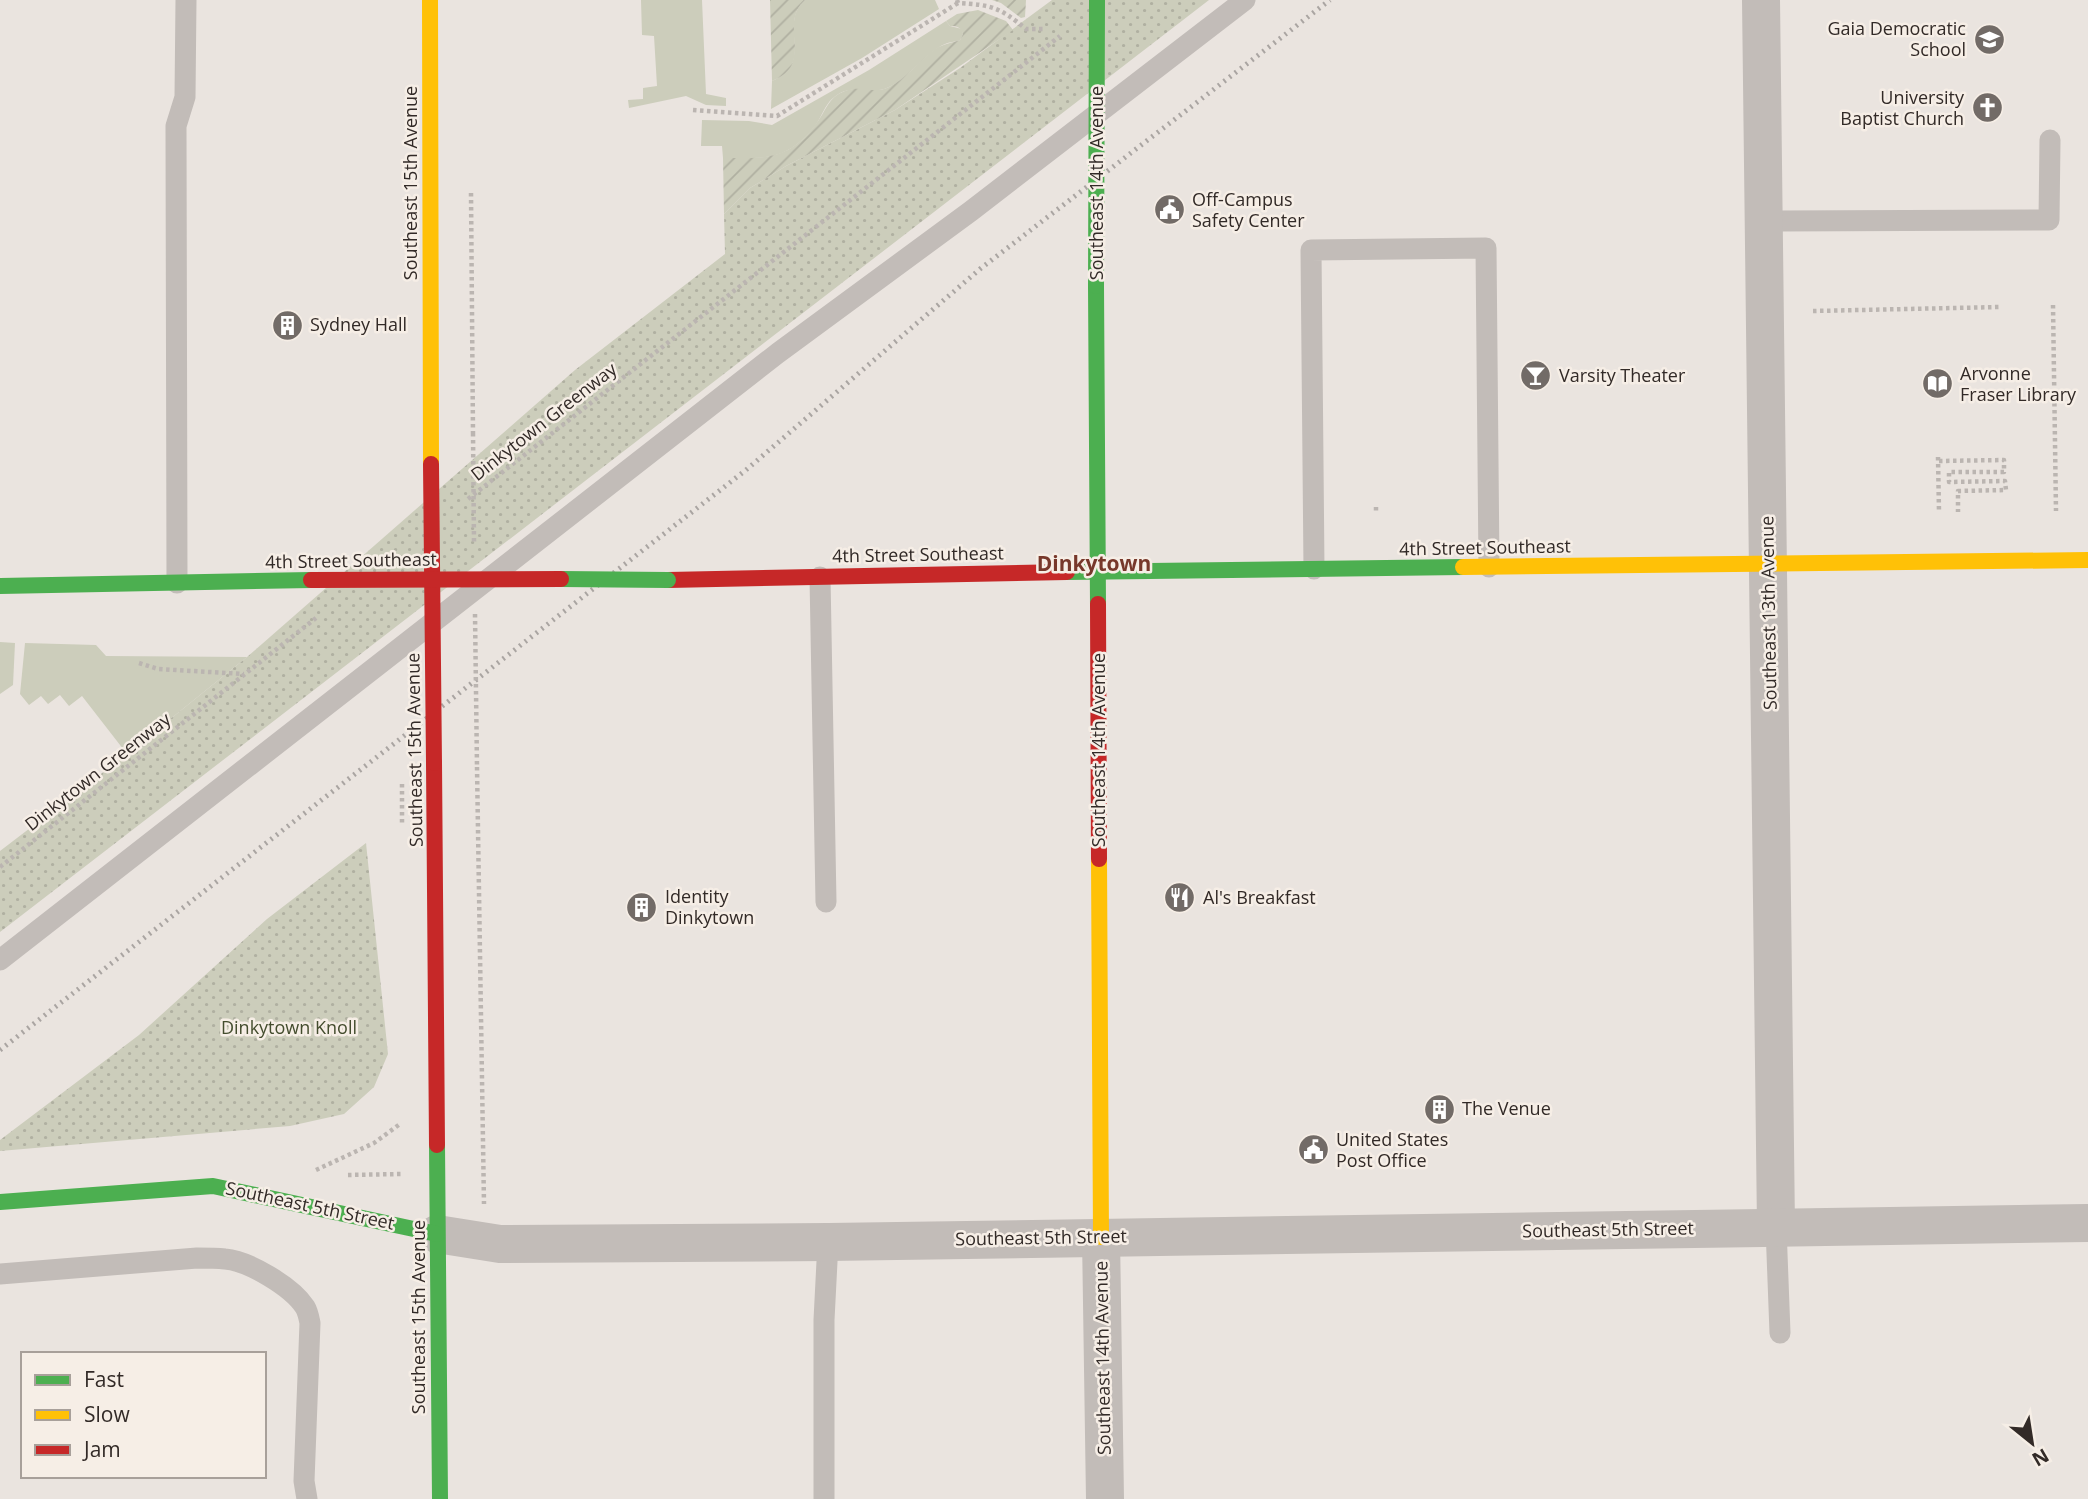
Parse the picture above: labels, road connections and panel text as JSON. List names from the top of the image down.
{
  "streets": {
    "street": [
      "Southeast 15th Avenue",
      "Southeast 14th Avenue",
      "4th Street Southeast",
      "Southeast 13th Avenue",
      "Southeast 5th Street"
    ],
    "path": ["Dinkytown Greenway"]
  },
  "crossings": [
    ["Southeast 15th Avenue", "4th Street Southeast"],
    ["Southeast 15th Avenue", "Southeast 5th Street"],
    ["Southeast 14th Avenue", "4th Street Southeast"],
    ["Southeast 14th Avenue", "Southeast 5th Street"],
    ["4th Street Southeast", "Southeast 13th Avenue"],
    ["Southeast 13th Avenue", "Southeast 5th Street"]
  ],
  "districts": ["Dinkytown"],
  "parks": ["Dinkytown Knoll"],
  "places": {
    "school or university": ["Gaia Democratic School"],
    "church": ["University Baptist Church"],
    "public building": ["Off-Campus Safety Center", "United States Post Office"],
    "building": ["Sydney Hall", "Identity Dinkytown", "The Venue"],
    "bar": ["Varsity Theater"],
    "library": ["Arvonne Fraser Library"],
    "restaurant": ["Al's Breakfast"]
  },
  "legend": ["Fast", "Slow", "Jam"],
  "north": "bottom right"
}
